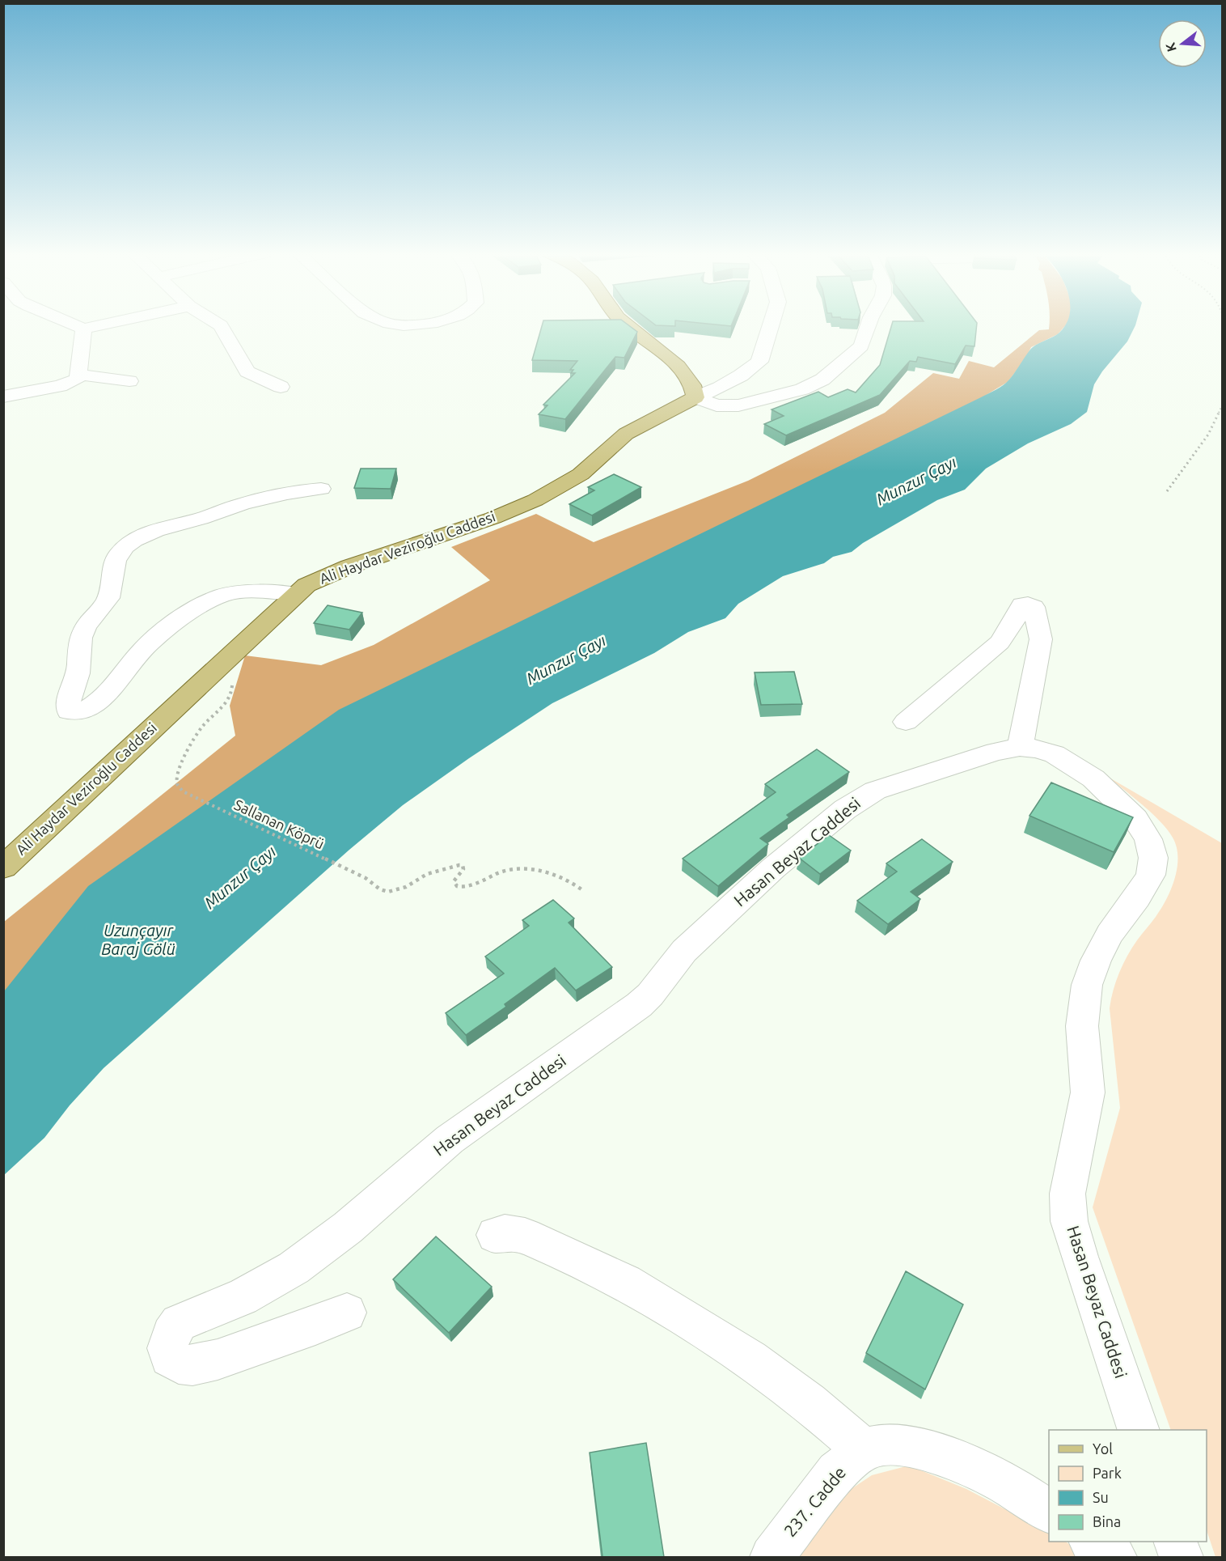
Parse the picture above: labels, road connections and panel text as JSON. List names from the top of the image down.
{
  "streets": {
    "main road": ["Ali Haydar Veziroğlu Caddesi"],
    "street": ["Hasan Beyaz Caddesi", "237. Cadde"],
    "path": ["Sallanan Köprü"]
  },
  "water": ["Munzur Çayı", "Uzunçayır Baraj Gölü"],
  "legend": [
    "Yol",
    "Park",
    "Su",
    "Bina"
  ],
  "north": "left"
}
